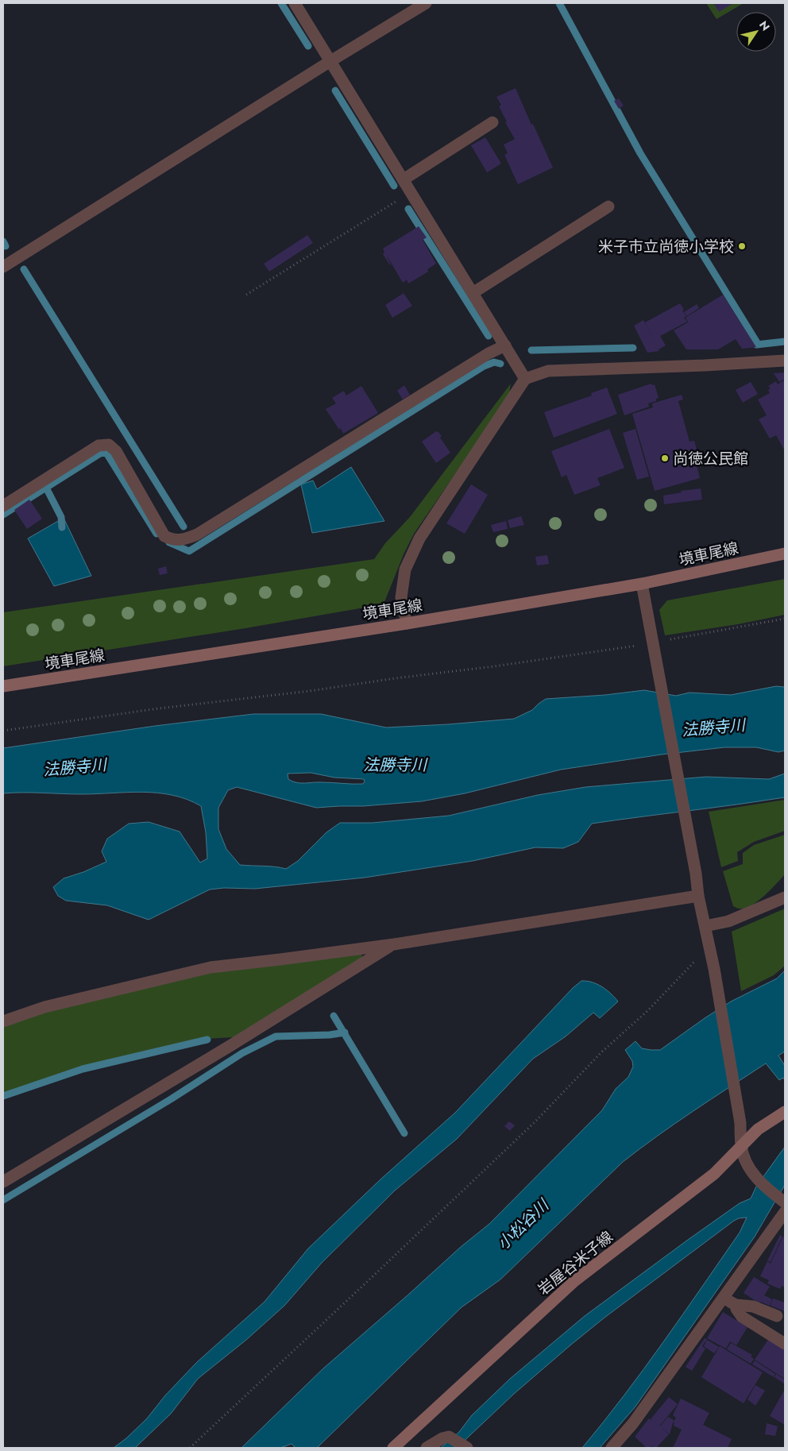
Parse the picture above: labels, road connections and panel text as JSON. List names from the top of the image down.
{
  "streets": {
    "main road": ["境車尾線", "岩屋谷米子線"]
  },
  "water": ["法勝寺川", "小松谷川"],
  "places": ["米子市立尚徳小学校", "尚徳公民館"],
  "north": "top right"
}
